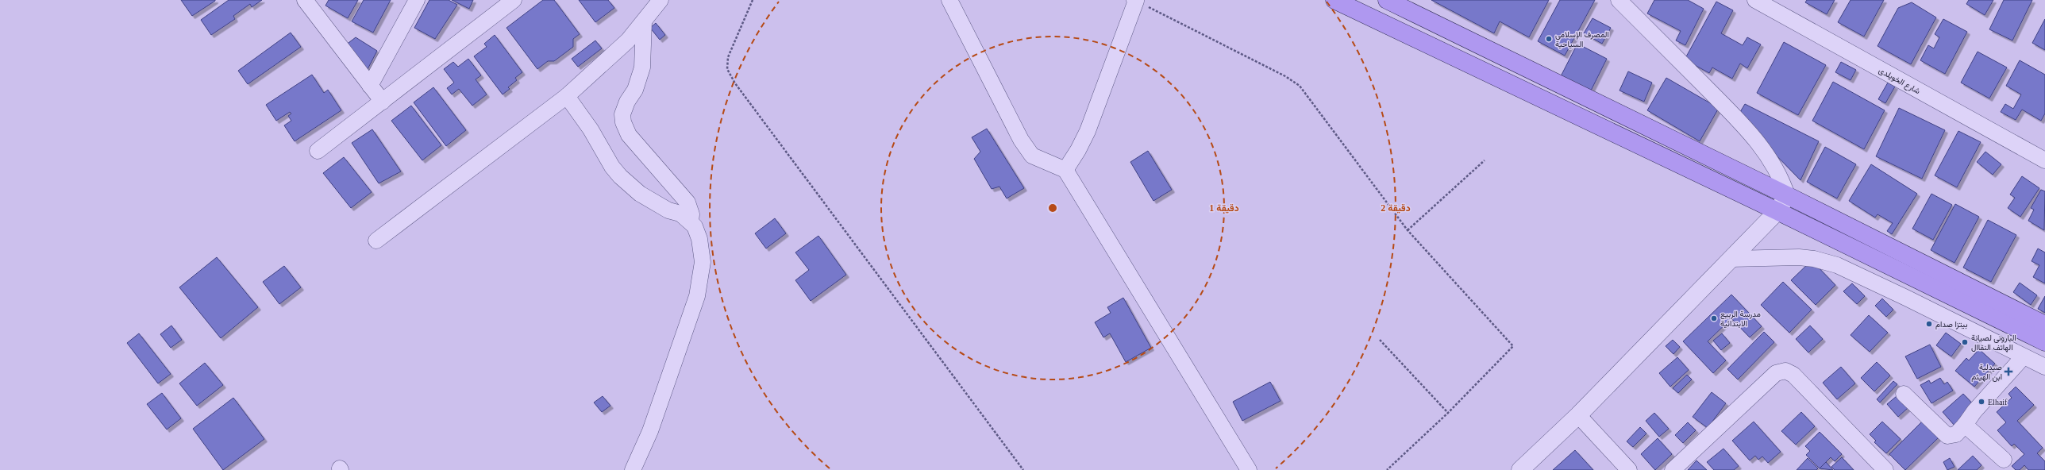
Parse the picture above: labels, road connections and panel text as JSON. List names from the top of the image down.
{
  "streets": {
    "street": ["شارع الخويلدى"]
  },
  "places": {
    "other": [
      "المصرف الإسلامي السياحية",
      "مدرسة الربيع الابتدائية",
      "بيتزا صدام",
      "البارونى لصيانة الهاتف النقاال",
      "Elhaif"
    ],
    "health": ["صيدلية ابن الهيثم"]
  },
  "rings": ["1 دقيقة", "2 دقيقة"]
}
